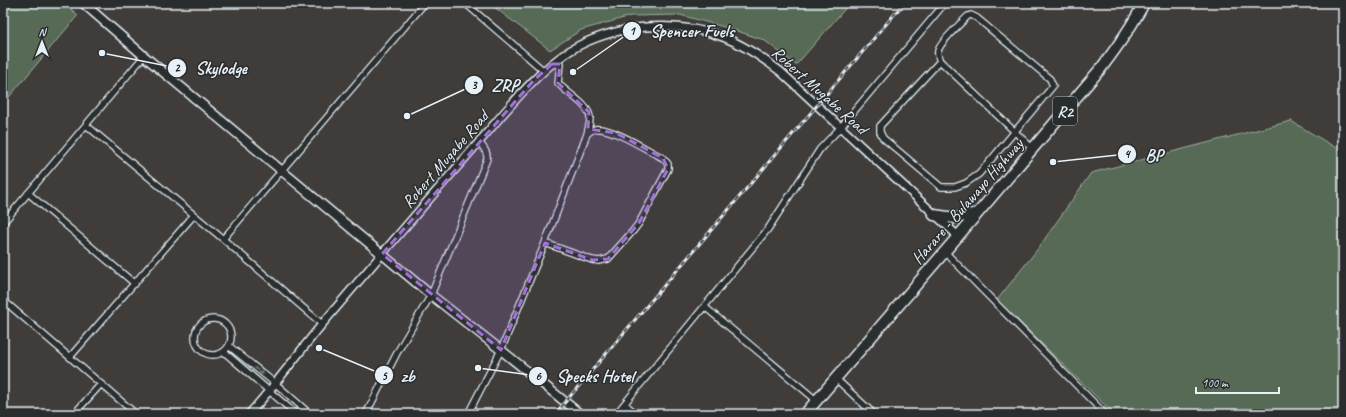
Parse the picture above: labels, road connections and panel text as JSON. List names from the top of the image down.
{
  "streets": {
    "highway": ["R2", "Harare - Bulawayo Highway"],
    "street": ["Robert Mugabe Road"]
  },
  "crossings": [
    ["Robert Mugabe Road", "Harare - Bulawayo Highway"]
  ],
  "places": [
    "Skylodge",
    "Spencer Fuels",
    "ZRP",
    "BP",
    "zb",
    "Specks Hotel"
  ],
  "scale_bar": "100 m",
  "north": "top"
}
